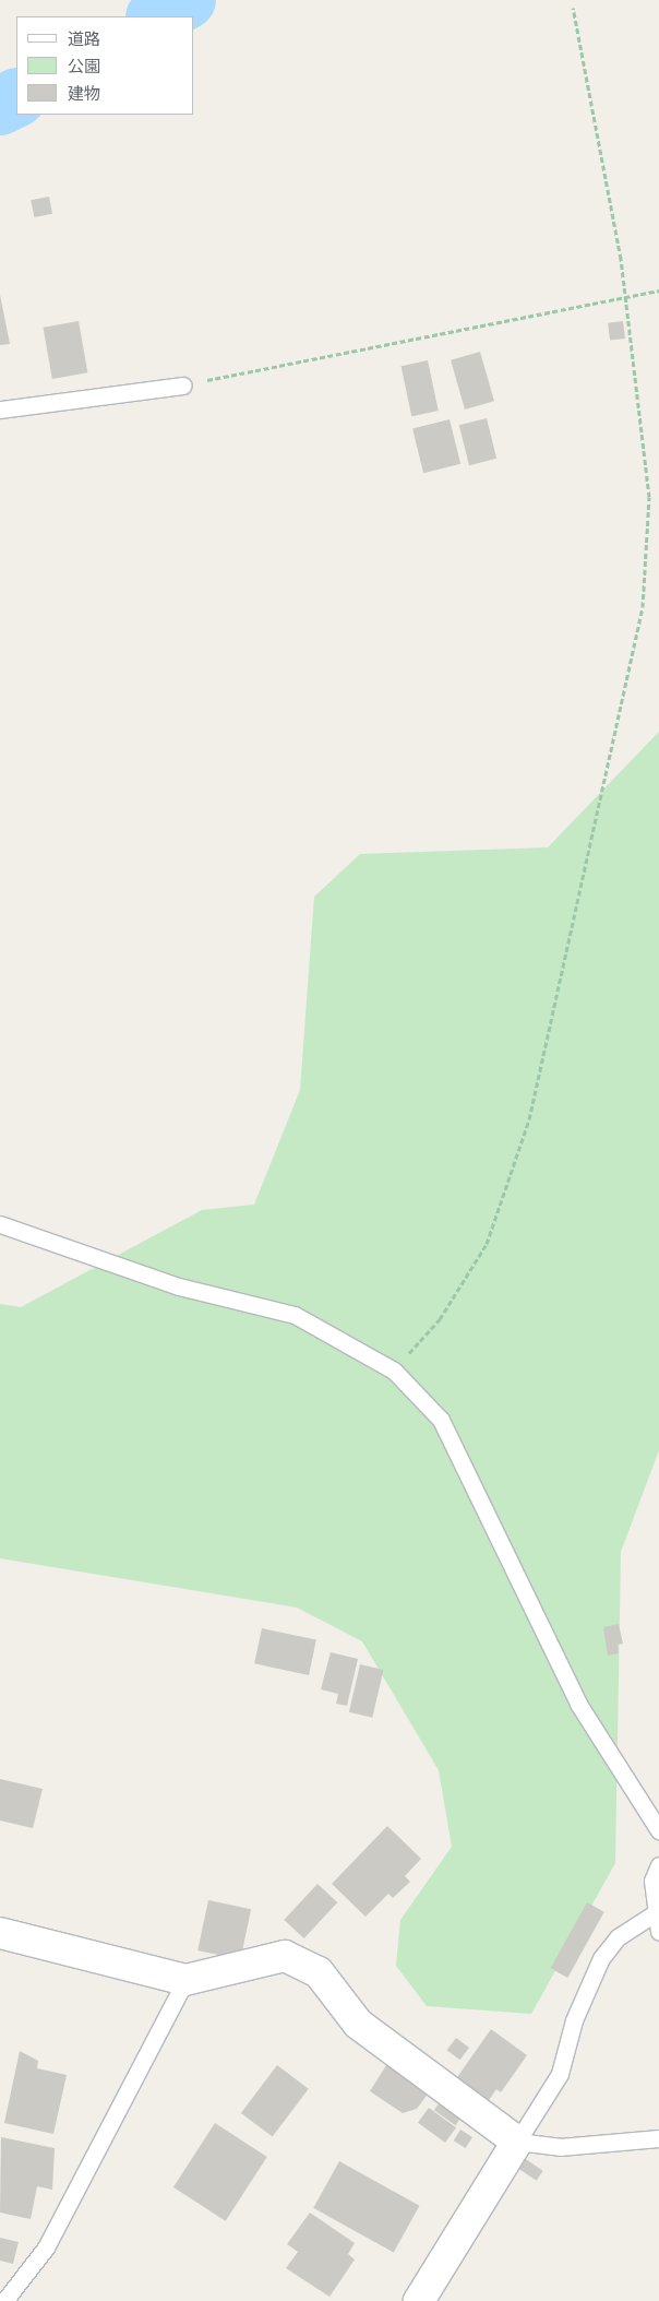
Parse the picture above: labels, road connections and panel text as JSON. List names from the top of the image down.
{
  "legend": ["道路", "公園", "建物"]
}
